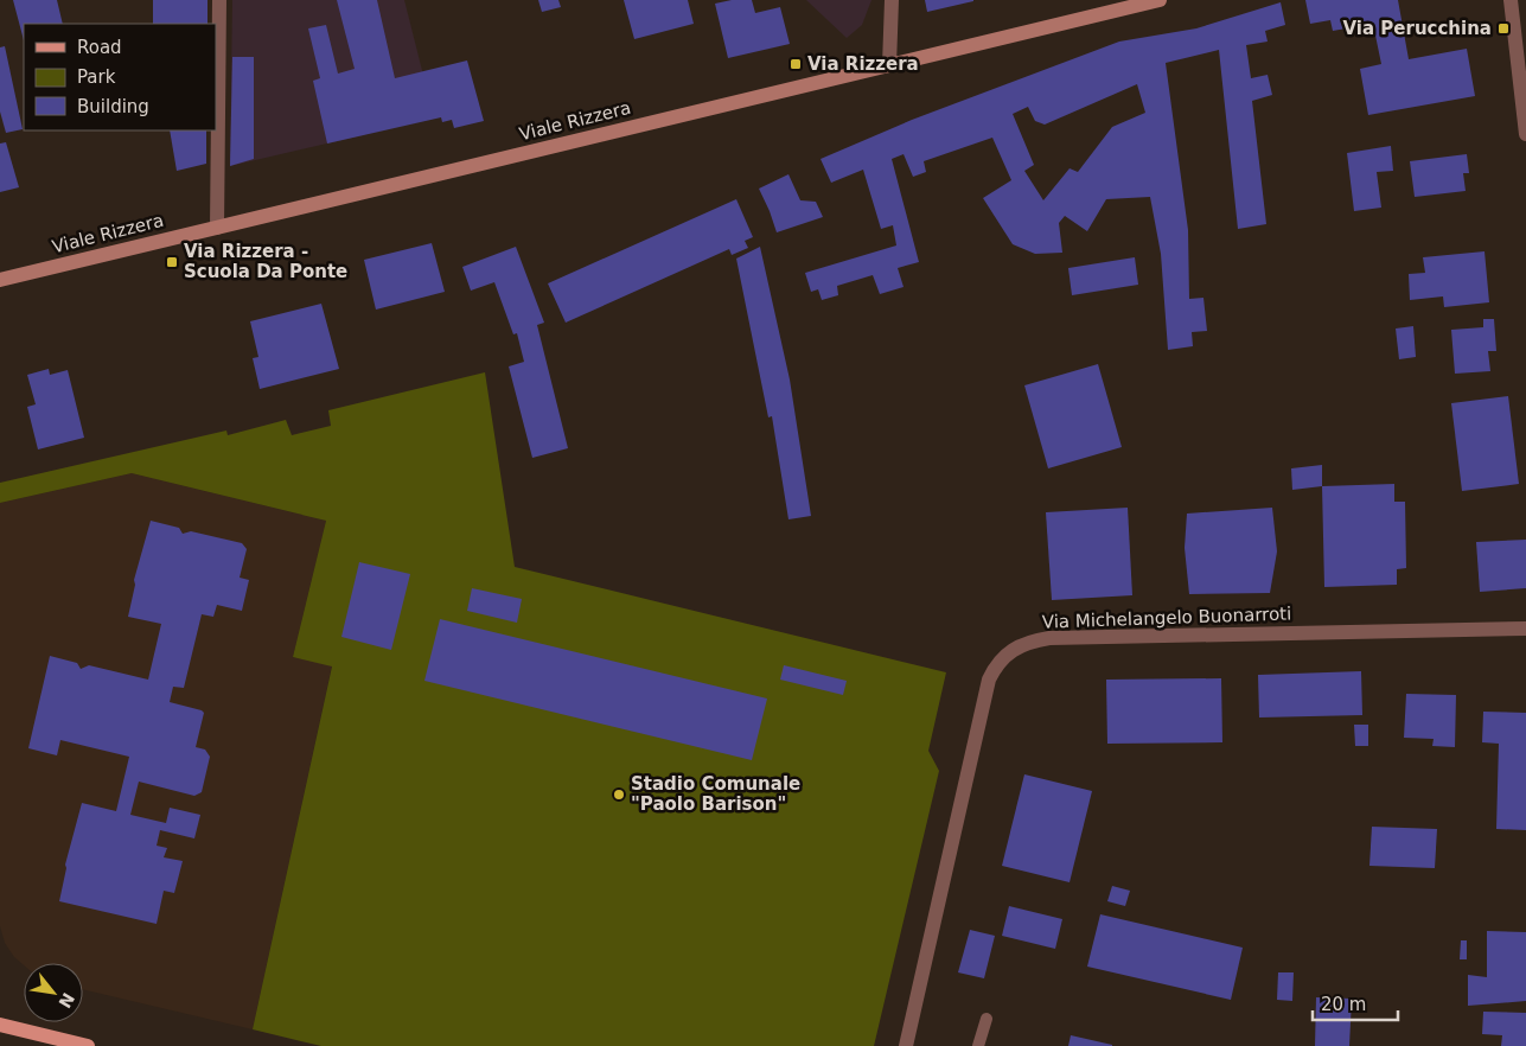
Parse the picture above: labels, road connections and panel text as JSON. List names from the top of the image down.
{
  "streets": {
    "street": ["Viale Rizzera", "Via Michelangelo Buonarroti"]
  },
  "places": {
    "transit": ["Via Perucchina", "Via Rizzera", "Via Rizzera - Scuola Da Ponte"],
    "other": ["Stadio Comunale \"Paolo Barison\""]
  },
  "legend": ["Road", "Park", "Building"],
  "scale_bar": "20 m",
  "north": "bottom right"
}
